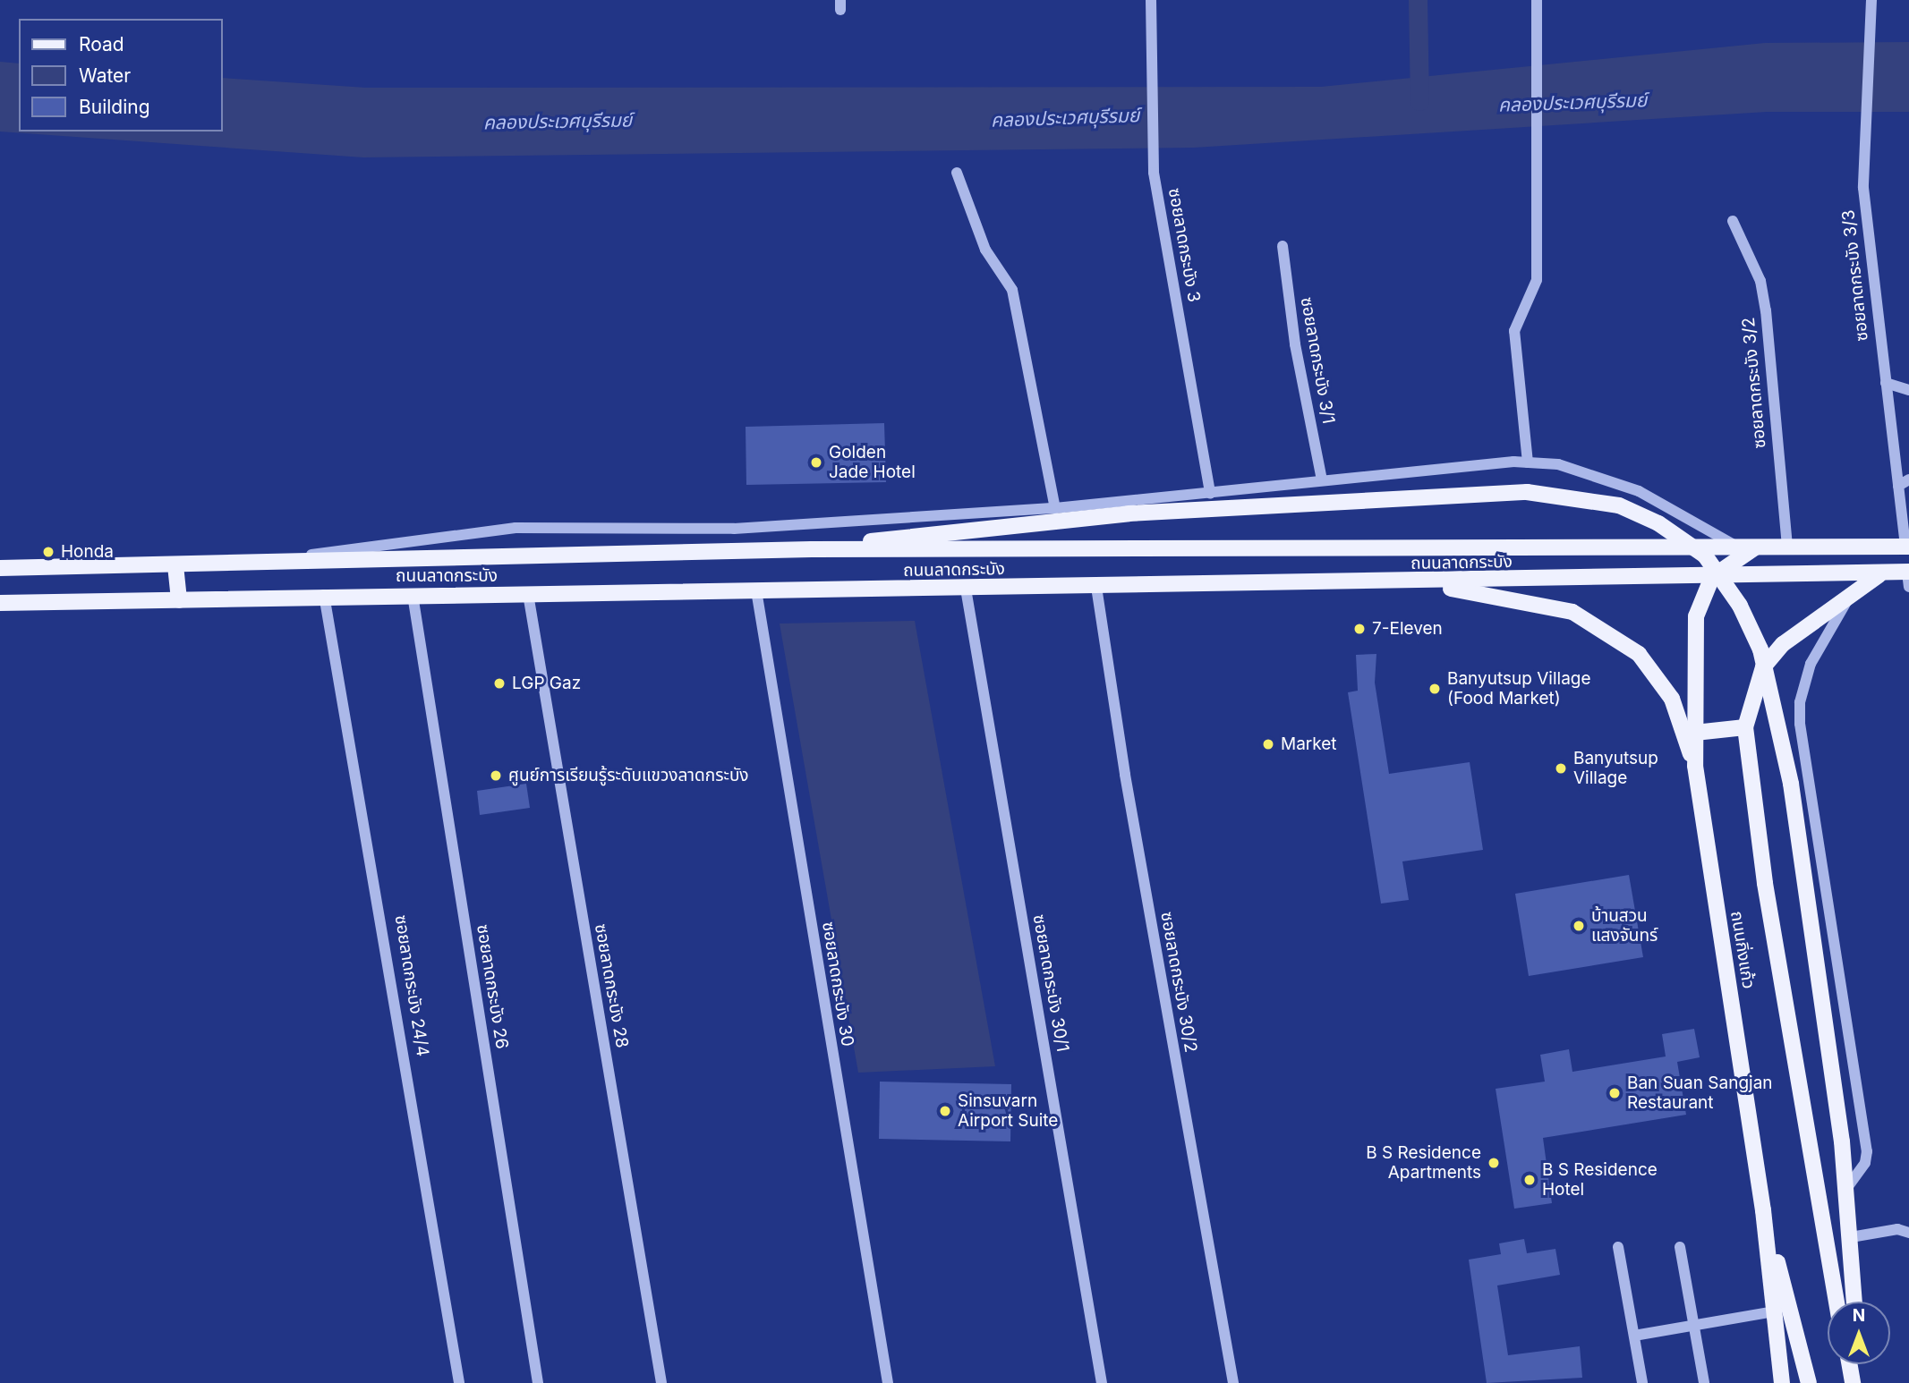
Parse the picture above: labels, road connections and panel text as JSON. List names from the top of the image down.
{
  "streets": {
    "main road": ["ถนนลาดกระบัง", "ถนนกิ่งแก้ว"],
    "street": [
      "ซอยลาดกระบัง 3",
      "ซอยลาดกระบัง 3/3",
      "ซอยลาดกระบัง 3/1",
      "ซอยลาดกระบัง 3/2",
      "ซอยลาดกระบัง 30/2",
      "ซอยลาดกระบัง 30/1",
      "ซอยลาดกระบัง 30",
      "ซอยลาดกระบัง 24/4",
      "ซอยลาดกระบัง 28",
      "ซอยลาดกระบัง 26"
    ]
  },
  "crossings": [
    ["ซอยลาดกระบัง 3/3", "ถนนลาดกระบัง"],
    ["ซอยลาดกระบัง 3/2", "ถนนลาดกระบัง"],
    ["ถนนลาดกระบัง", "ถนนกิ่งแก้ว"],
    ["ถนนลาดกระบัง", "ซอยลาดกระบัง 30/2"],
    ["ถนนลาดกระบัง", "ซอยลาดกระบัง 30/1"],
    ["ถนนลาดกระบัง", "ซอยลาดกระบัง 30"],
    ["ถนนลาดกระบัง", "ซอยลาดกระบัง 24/4"],
    ["ถนนลาดกระบัง", "ซอยลาดกระบัง 28"],
    ["ถนนลาดกระบัง", "ซอยลาดกระบัง 26"]
  ],
  "water": ["คลองประเวศบุรีรมย์"],
  "places": [
    "Golden Jade Hotel",
    "Honda",
    "7-Eleven",
    "LGP Gaz",
    "Banyutsup Village (Food Market)",
    "Market",
    "Banyutsup Village",
    "ศูนย์การเรียนรู้ระดับแขวงลาดกระบัง",
    "บ้านสวน แสงจันทร์",
    "Ban Suan Sangjan Restaurant",
    "Sinsuvarn Airport Suite",
    "B S Residence Apartments",
    "B S Residence Hotel"
  ],
  "legend": ["Road", "Water", "Building"],
  "north": "top"
}
